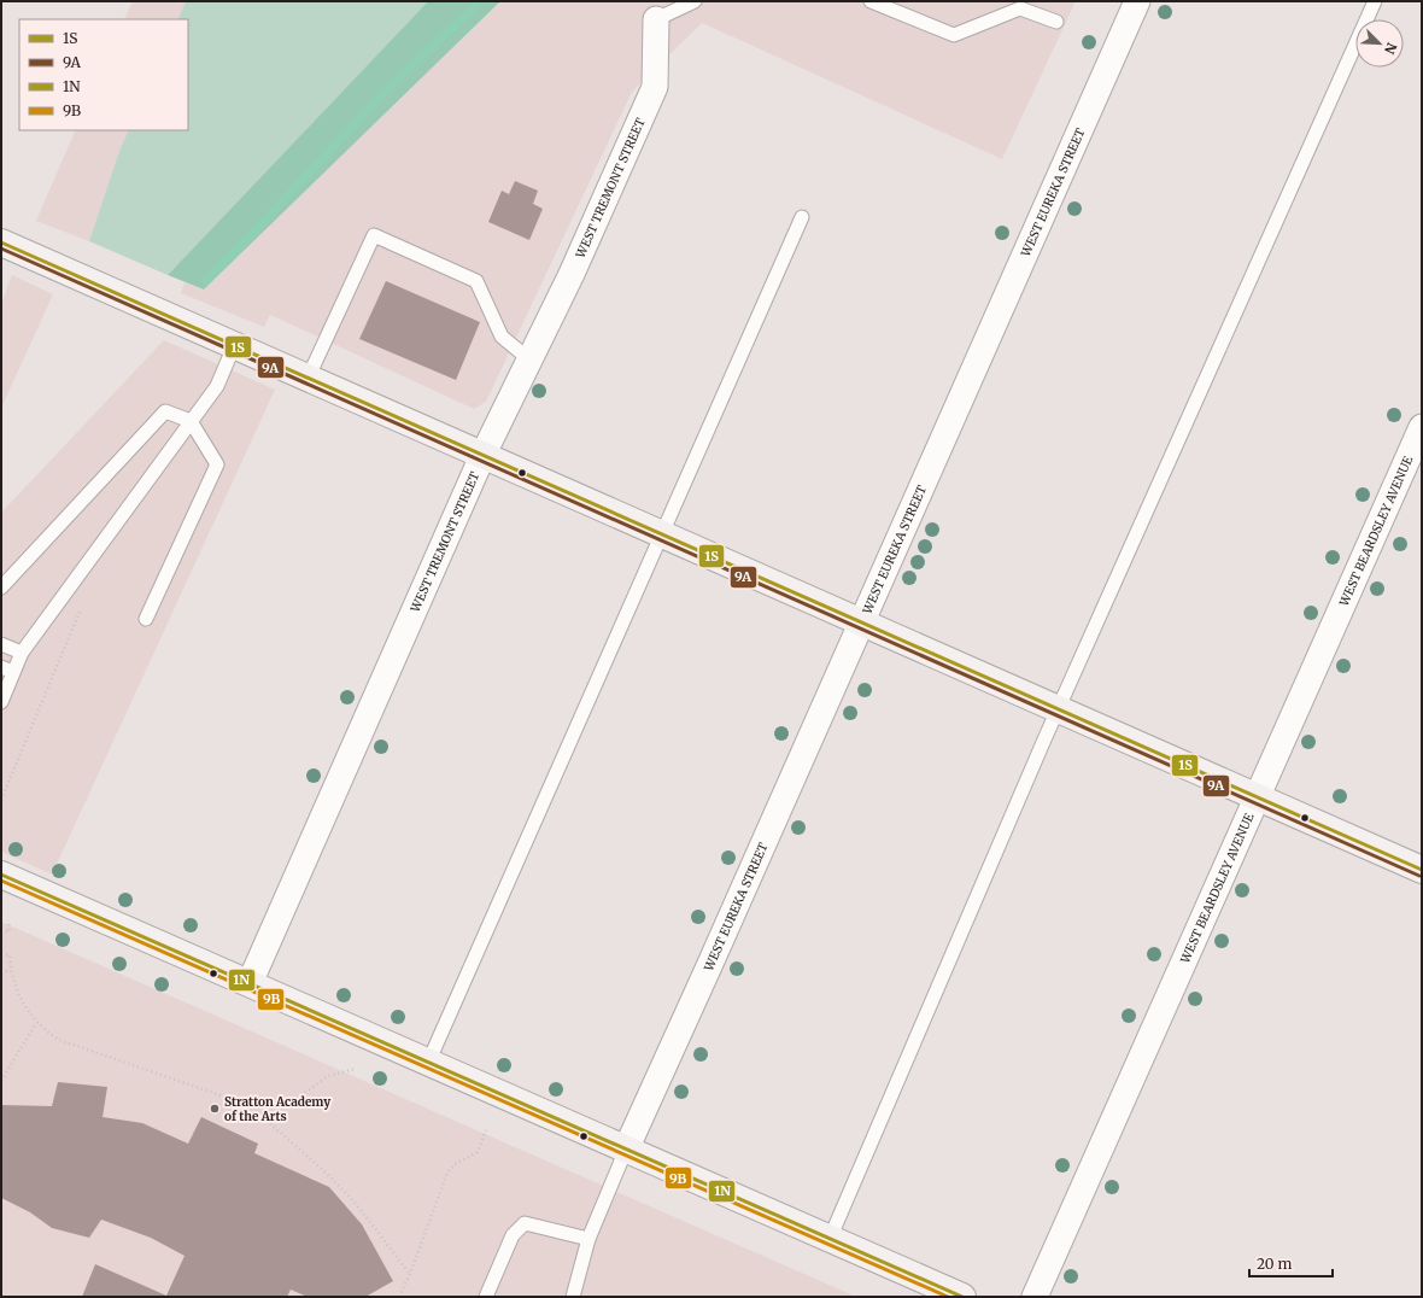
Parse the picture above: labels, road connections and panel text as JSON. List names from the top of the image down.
{
  "streets": {
    "street": ["WEST TREMONT STREET", "WEST EUREKA STREET", "WEST BEARDSLEY AVENUE"]
  },
  "places": ["Stratton Academy of the Arts"],
  "lines": [
    "transit line 1S",
    "transit line 9A",
    "transit line 1N",
    "transit line 9B"
  ],
  "legend": [
    "1S",
    "9A",
    "1N",
    "9B"
  ],
  "scale_bar": "20 m",
  "north": "bottom right"
}
